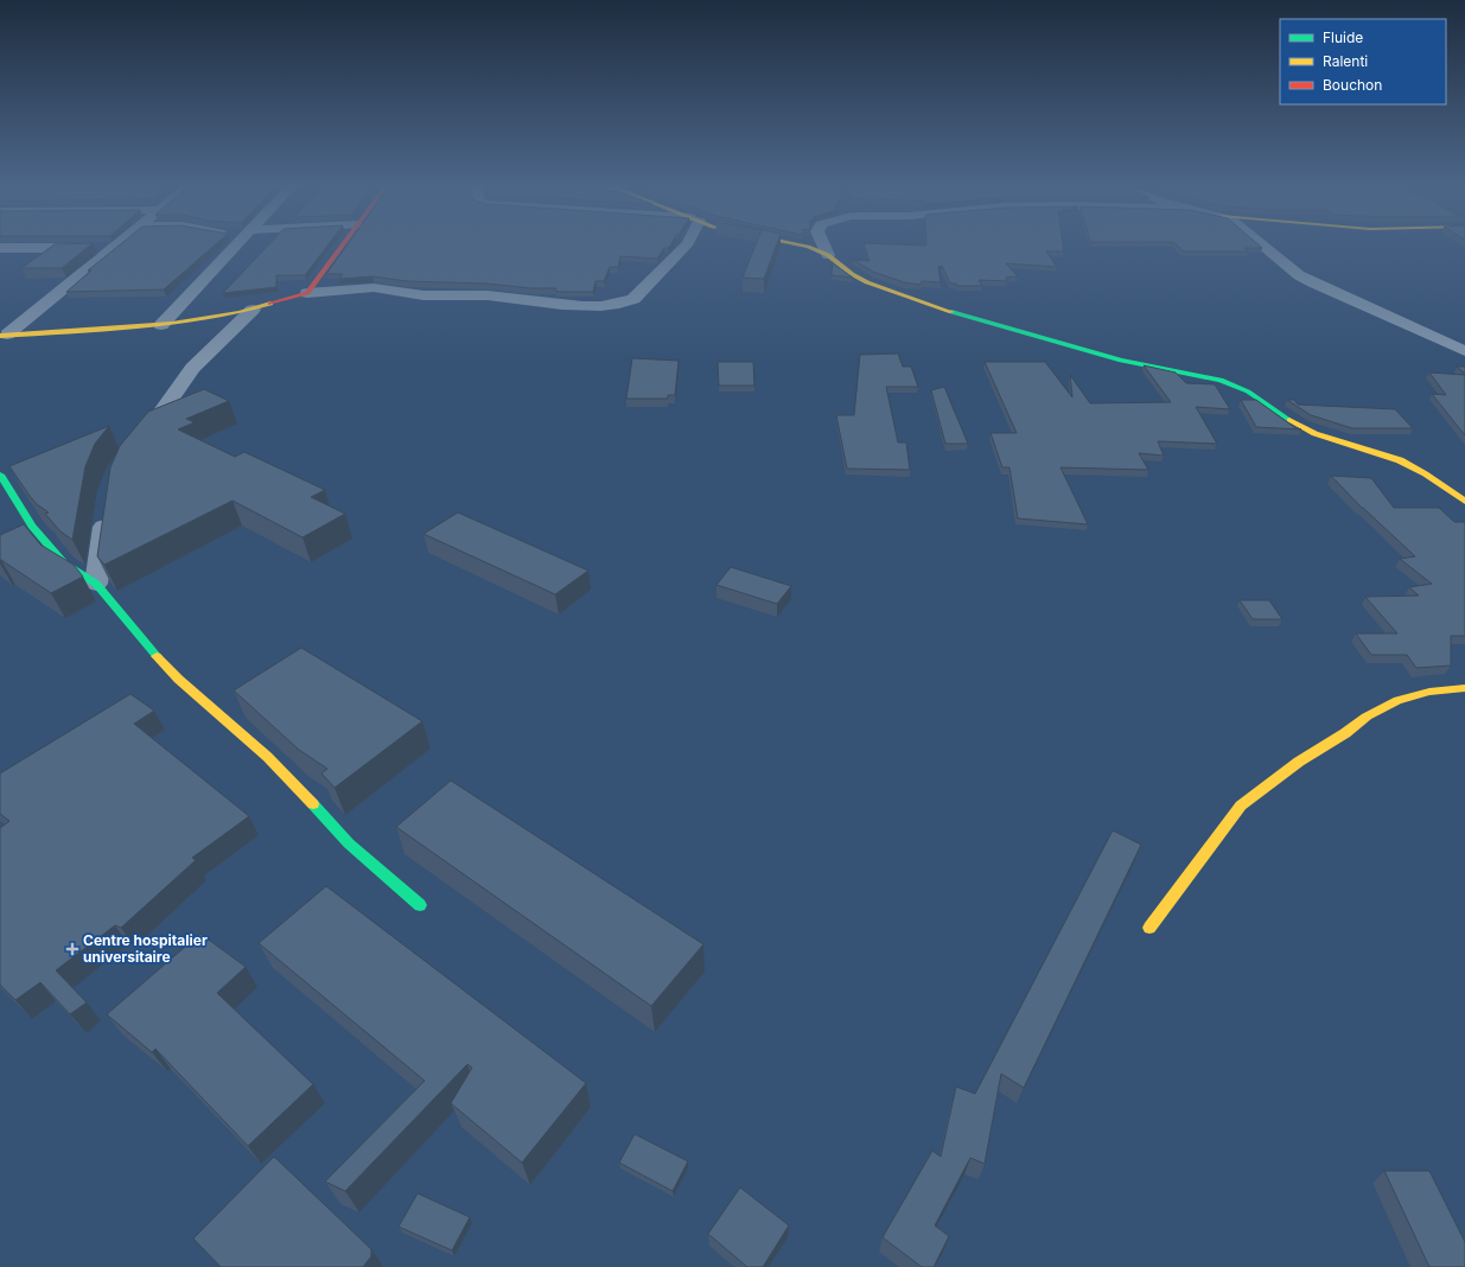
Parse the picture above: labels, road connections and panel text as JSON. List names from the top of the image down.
{
  "places": {
    "health": ["Centre hospitalier universitaire"]
  },
  "legend": ["Fluide", "Ralenti", "Bouchon"]
}
